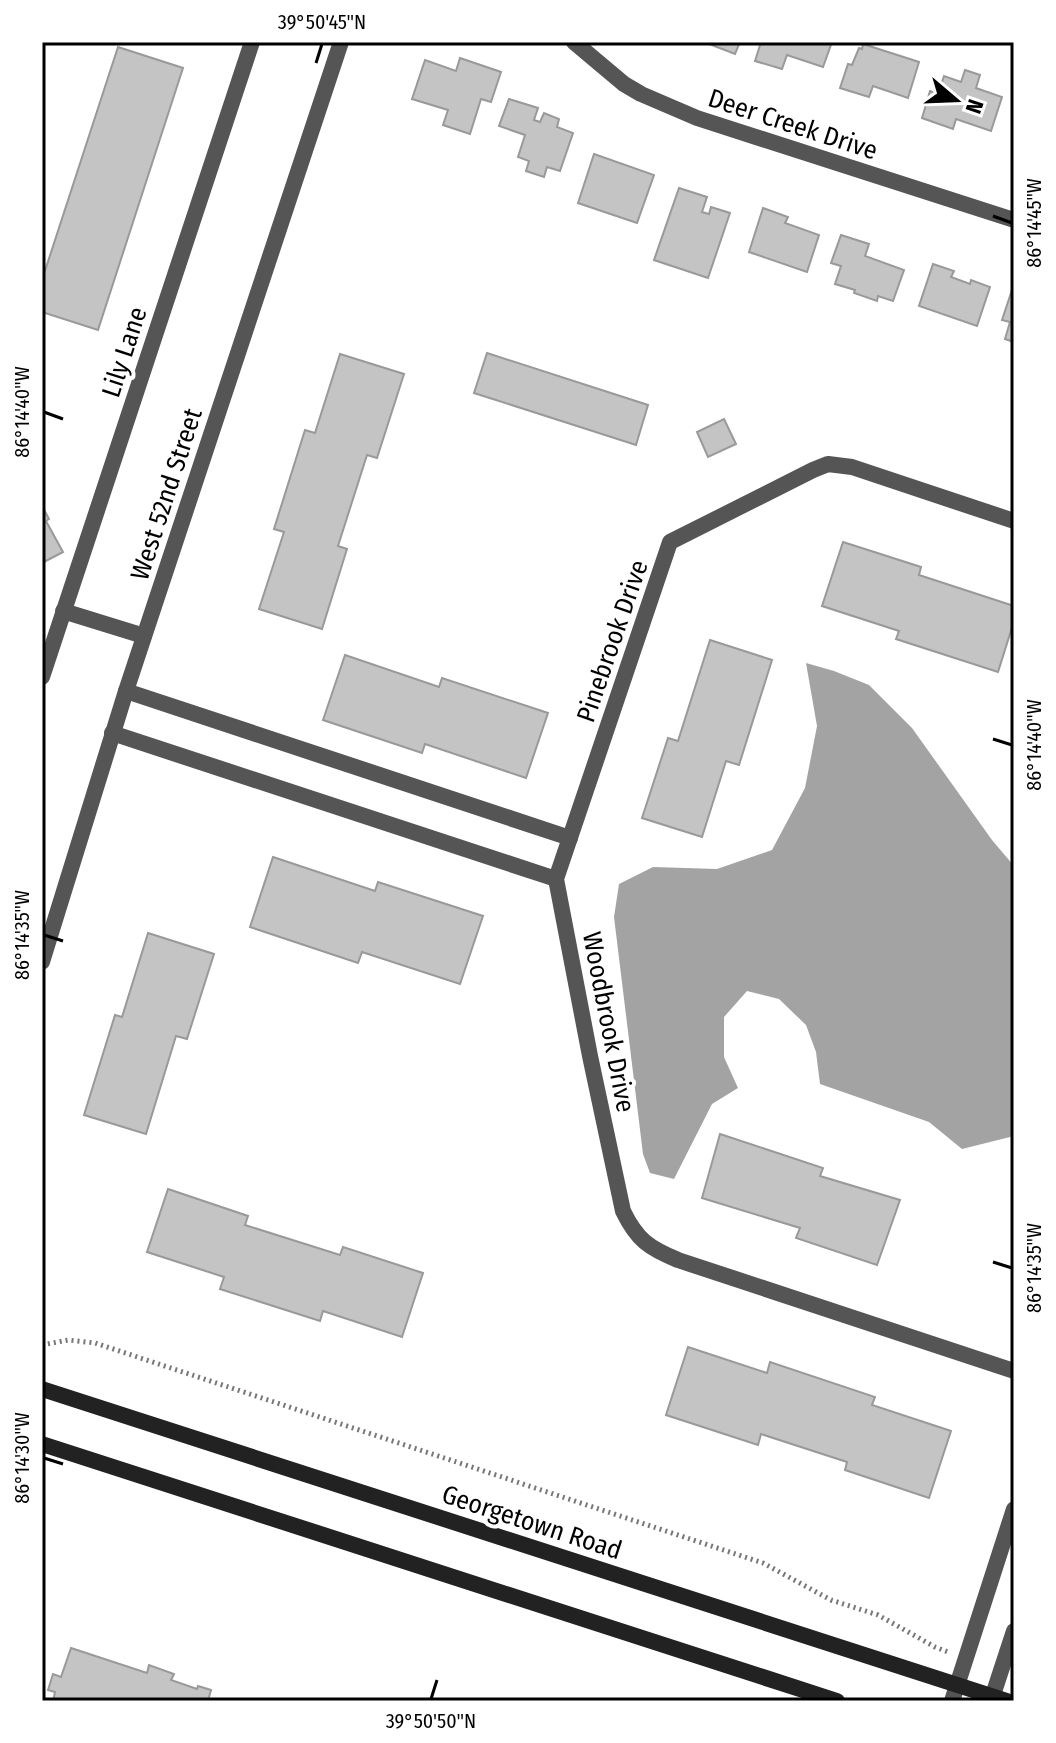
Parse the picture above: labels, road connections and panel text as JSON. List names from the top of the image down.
{
  "streets": {
    "main road": ["Georgetown Road"],
    "street": [
      "Deer Creek Drive",
      "Lily Lane",
      "West 52nd Street",
      "Pinebrook Drive",
      "Woodbrook Drive"
    ]
  },
  "crossings": [
    ["Pinebrook Drive", "Woodbrook Drive"]
  ],
  "north": "right",
  "coordinates": [
    "39°50'45\"N",
    "86°14'45\"W",
    "86°14'40\"W",
    "86°14'35\"W",
    "86°14'30\"W",
    "39°50'50\"N"
  ]
}
